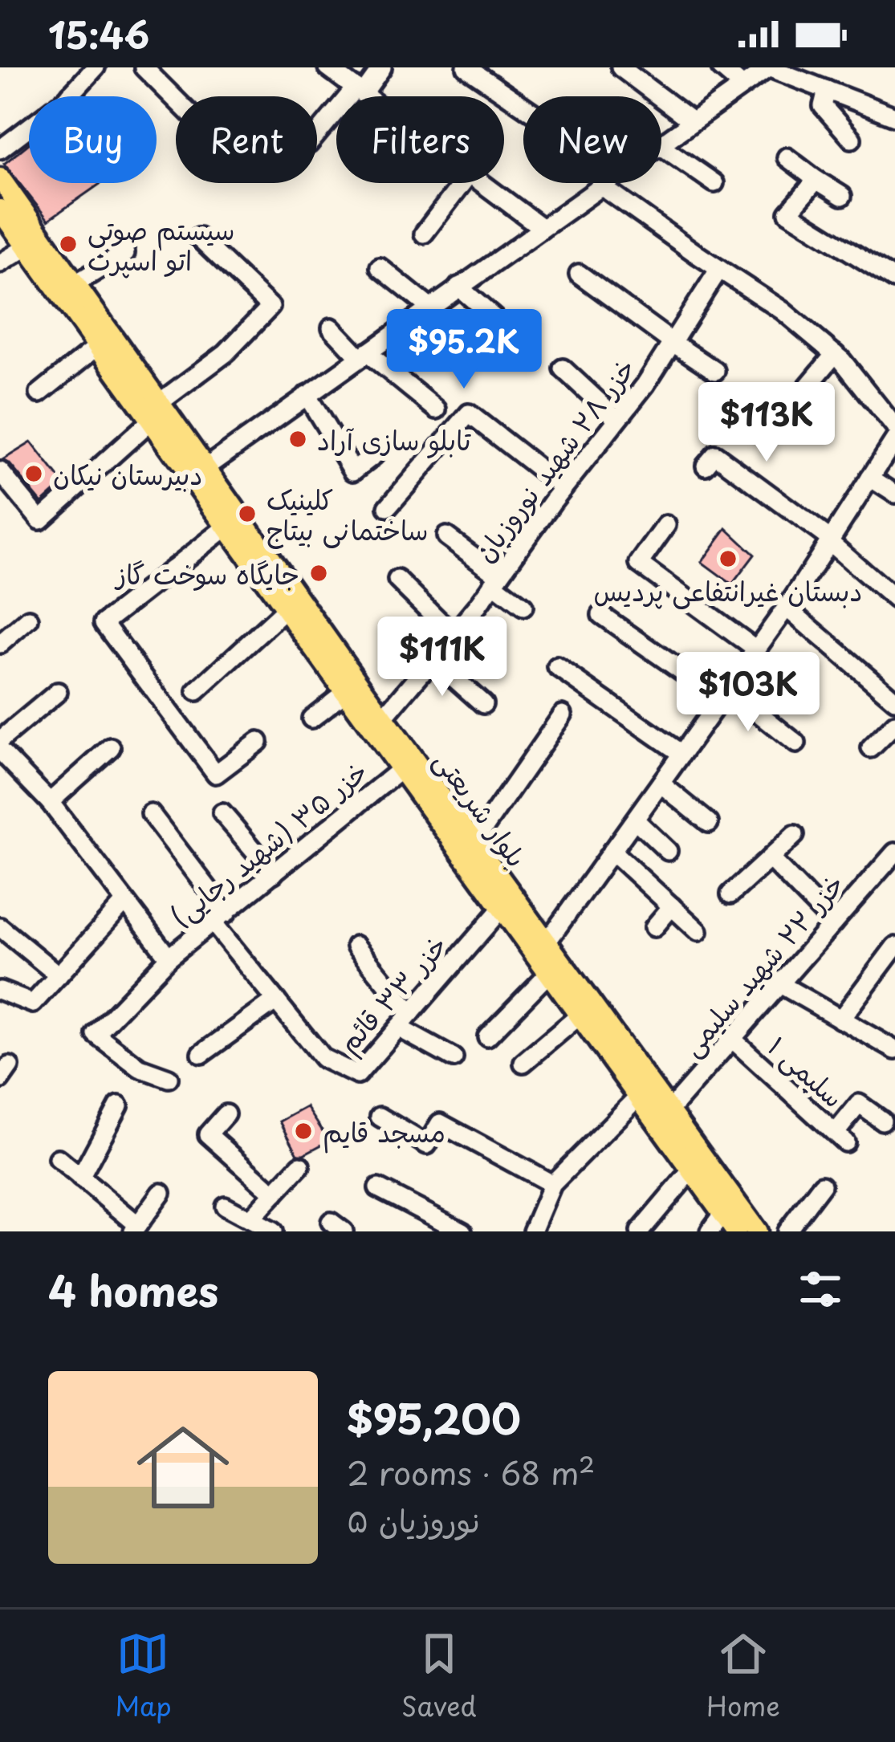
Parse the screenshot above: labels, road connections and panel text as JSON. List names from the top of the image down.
{
  "streets": {
    "main road": ["بلوار شریعتی"],
    "street": [
      "خزر ۲۸ شهید نوروزیان",
      "خزر ۳۵ (شهید رجایی)",
      "خزر ۲۲ شهید سلیمی",
      "خزر ۳۳ قائم",
      "سلیمی ۱"
    ]
  },
  "crossings": [
    ["خزر ۲۸ شهید نوروزیان", "بلوار شریعتی"],
    ["بلوار شریعتی", "خزر ۳۵ (شهید رجایی)"],
    ["بلوار شریعتی", "خزر ۲۲ شهید سلیمی"],
    ["بلوار شریعتی", "خزر ۳۳ قائم"],
    ["خزر ۲۲ شهید سلیمی", "سلیمی ۱"]
  ],
  "places": [
    "سیستم صوتی اتو اسپرت",
    "تابلو سازی آراد",
    "دبیرستان نیکان",
    "کلینیک ساختمانی بیتاج",
    "دبستان غیرانتفاعی پردیس",
    "جایگاه سوخت گاز",
    "مسجد قایم"
  ],
  "page": {
    "status": "15:46",
    "chip": [
      "Buy",
      "Rent",
      "Filters",
      "New"
    ],
    "price": [
      "$95.2K",
      "$113K",
      "$111K",
      "$103K"
    ],
    "heading": "4 homes",
    "list": [
      {
        "name": "$95,200",
        "note": "2 rooms · 68 m² · نوروزیان ۵"
      }
    ],
    "tabs": ["Map", "Saved", "Home"]
  }
}
